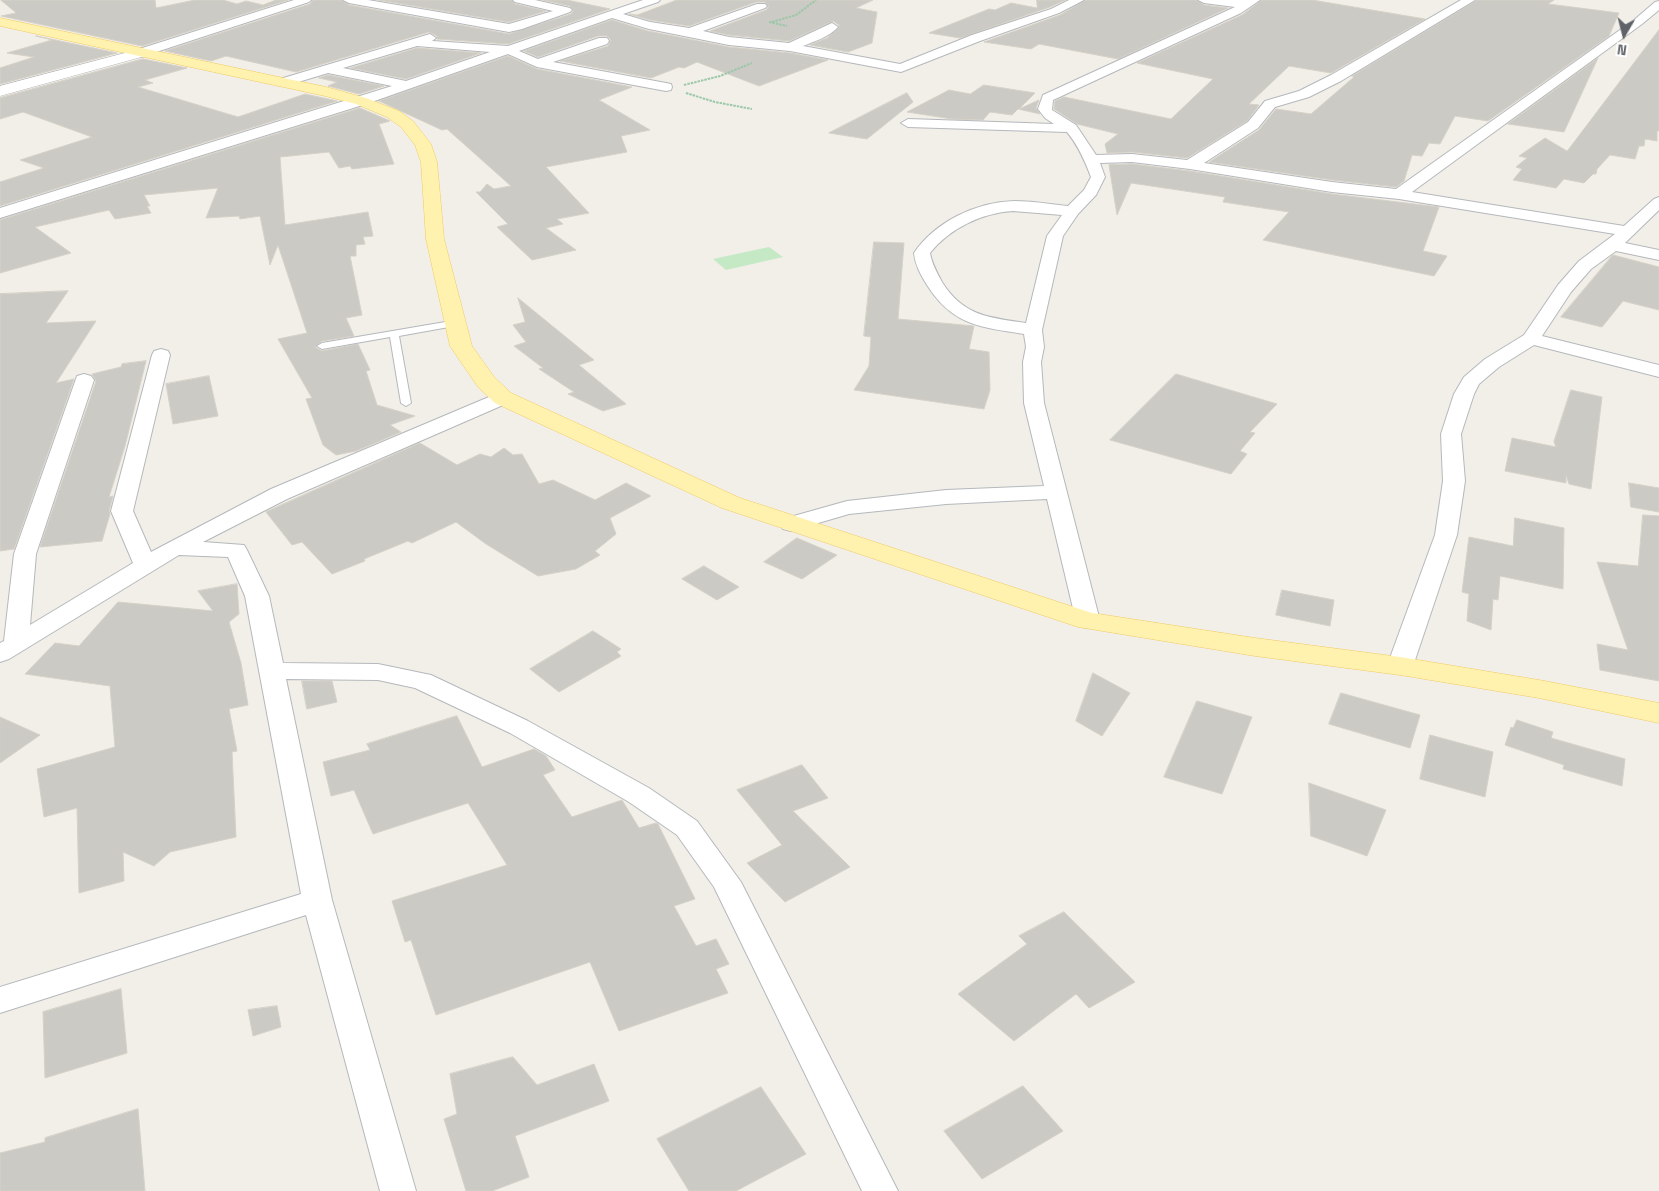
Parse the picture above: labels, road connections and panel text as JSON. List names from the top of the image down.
{
  "north": "bottom"
}
